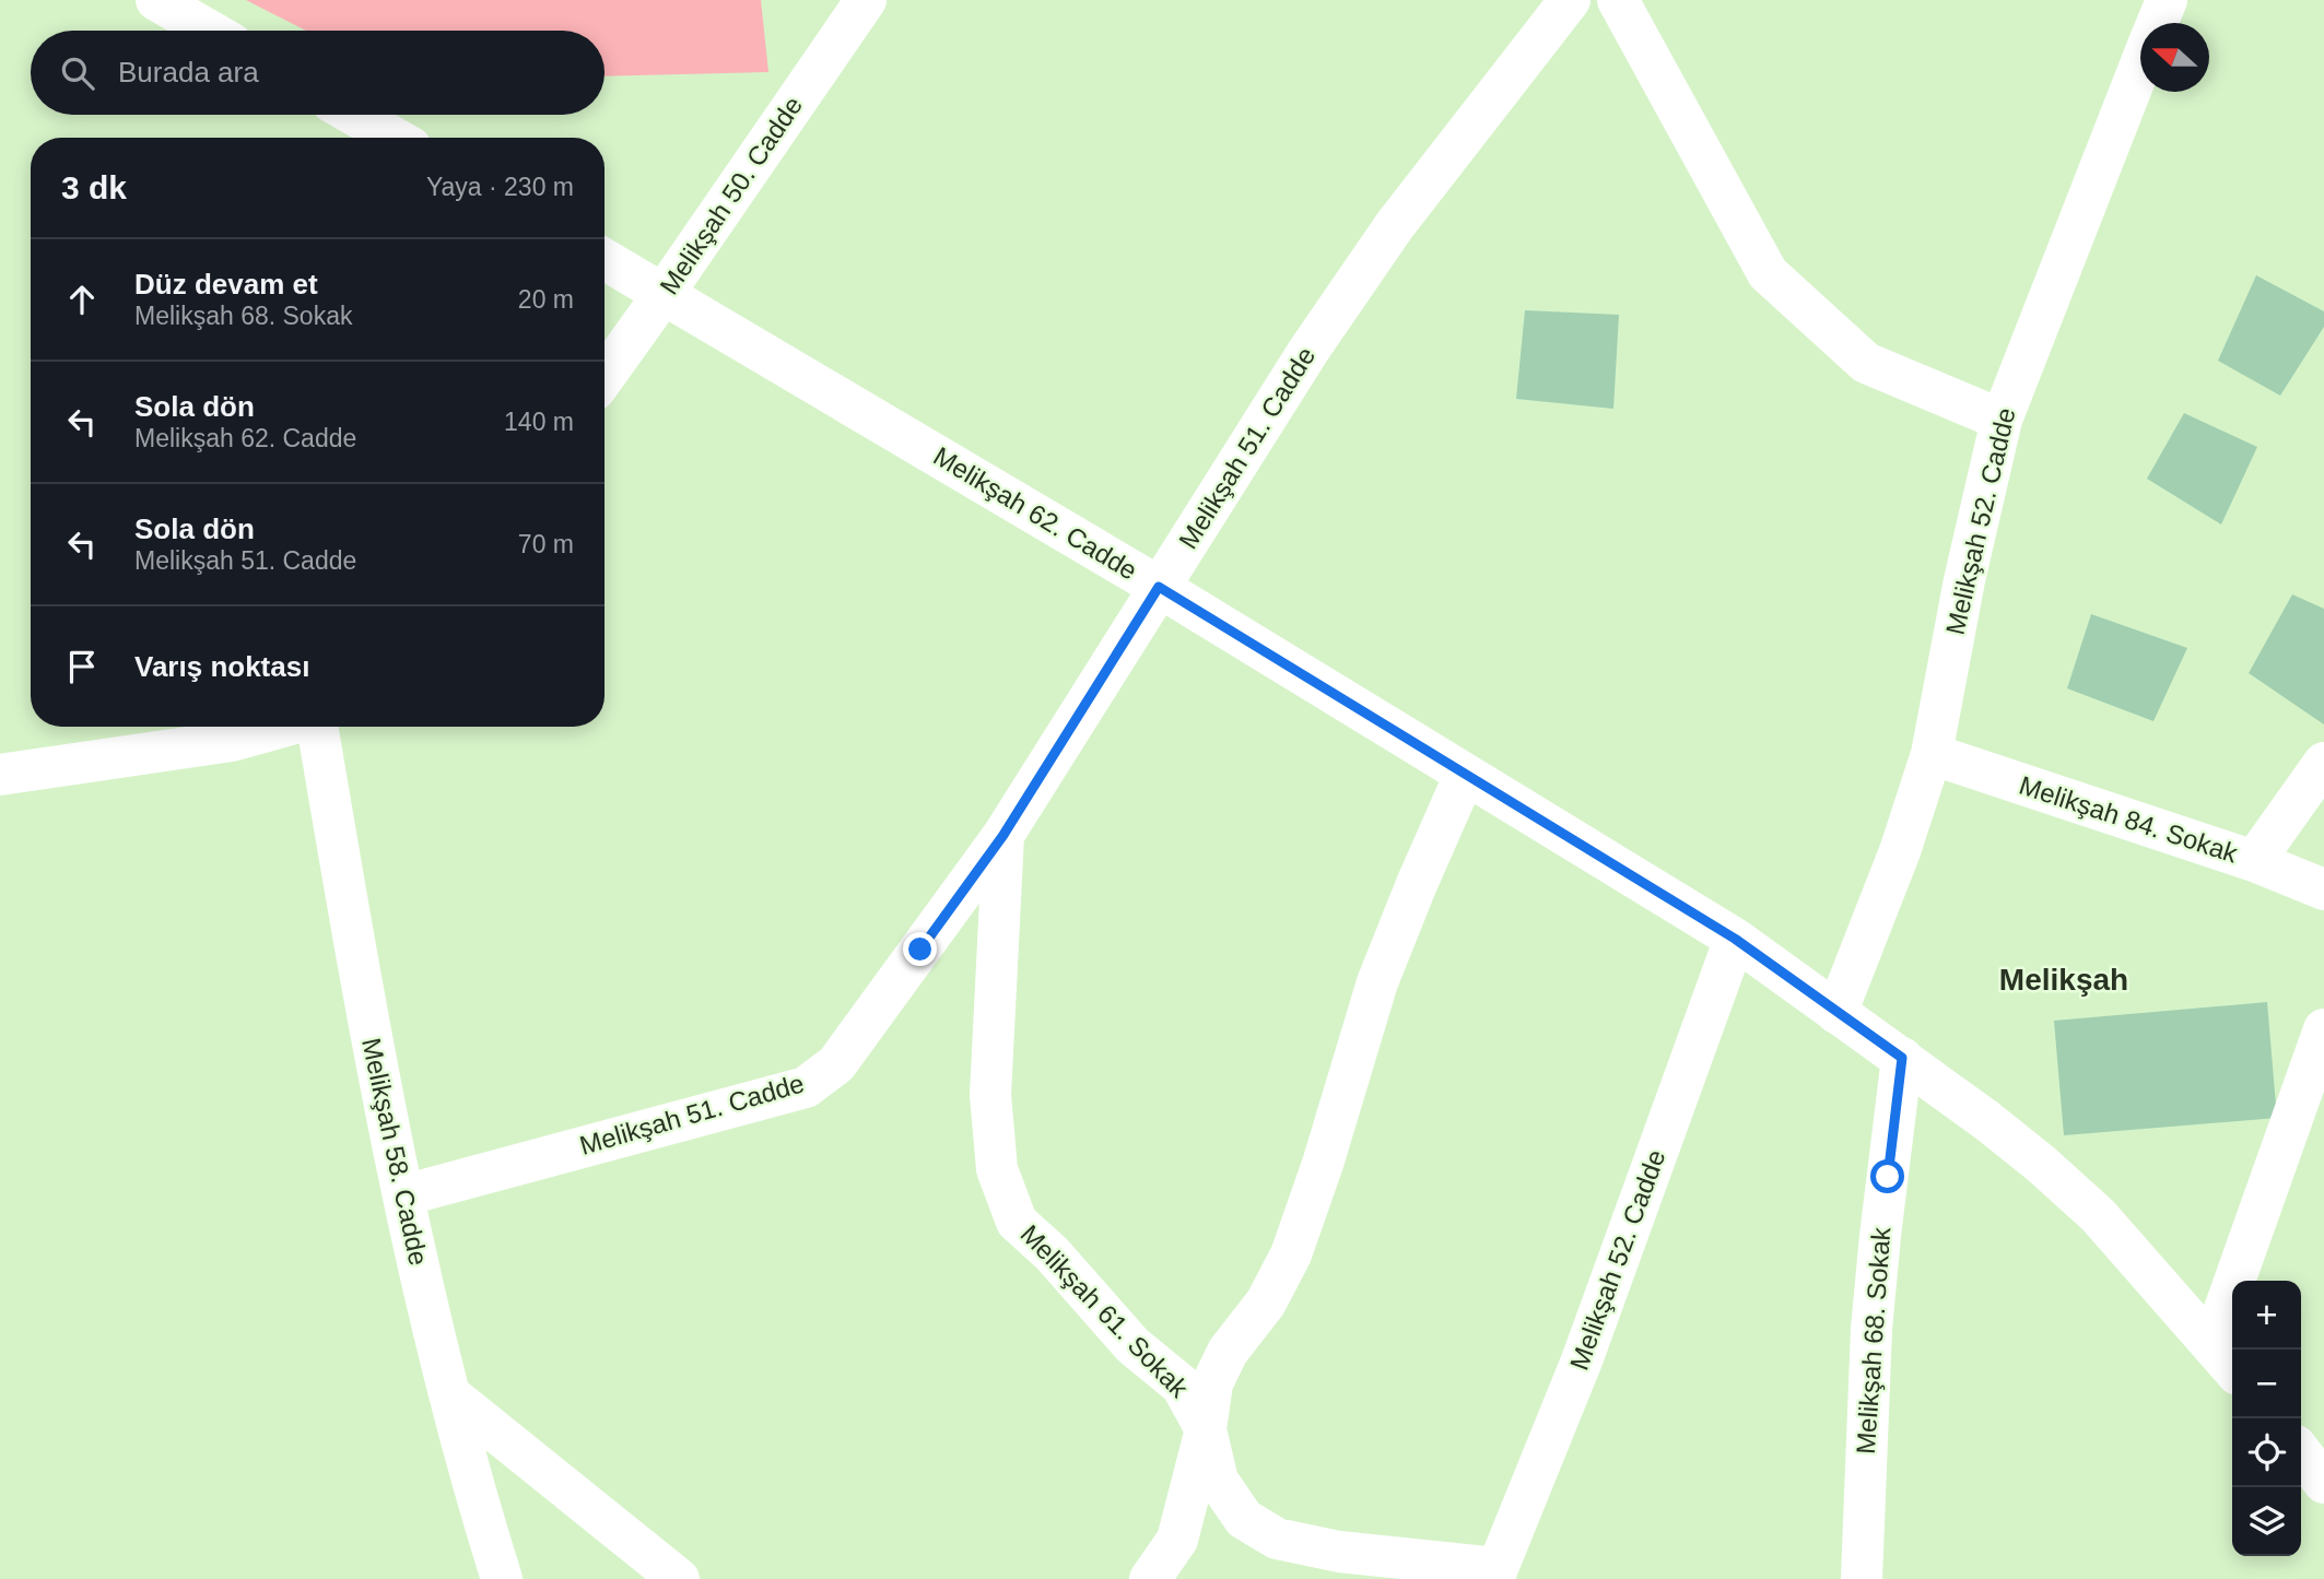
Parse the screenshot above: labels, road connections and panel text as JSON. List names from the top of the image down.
{
  "streets": {
    "street": [
      "Melikşah 50. Cadde",
      "Melikşah 51. Cadde",
      "Melikşah 62. Cadde",
      "Melikşah 52. Cadde",
      "Melikşah 84. Sokak",
      "Melikşah 58. Cadde",
      "Melikşah 61. Sokak",
      "Melikşah 68. Sokak"
    ]
  },
  "crossings": [
    ["Melikşah 50. Cadde", "Melikşah 62. Cadde"],
    ["Melikşah 51. Cadde", "Melikşah 62. Cadde"],
    ["Melikşah 51. Cadde", "Melikşah 58. Cadde"],
    ["Melikşah 51. Cadde", "Melikşah 61. Sokak"],
    ["Melikşah 62. Cadde", "Melikşah 52. Cadde"],
    ["Melikşah 62. Cadde", "Melikşah 68. Sokak"],
    ["Melikşah 52. Cadde", "Melikşah 84. Sokak"],
    ["Melikşah 52. Cadde", "Melikşah 61. Sokak"]
  ],
  "districts": ["Melikşah"],
  "north": "left",
  "page": {
    "search": "Burada ara",
    "heading": ["3 dk", "Yaya · 230 m"],
    "list": [
      ["Düz devam et", "Melikşah 68. Sokak", "20 m"],
      ["Sola dön", "Melikşah 62. Cadde", "140 m"],
      ["Sola dön", "Melikşah 51. Cadde", "70 m"],
      "Varış noktası"
    ],
    "map_buttons": ["+", "−"]
  }
}
